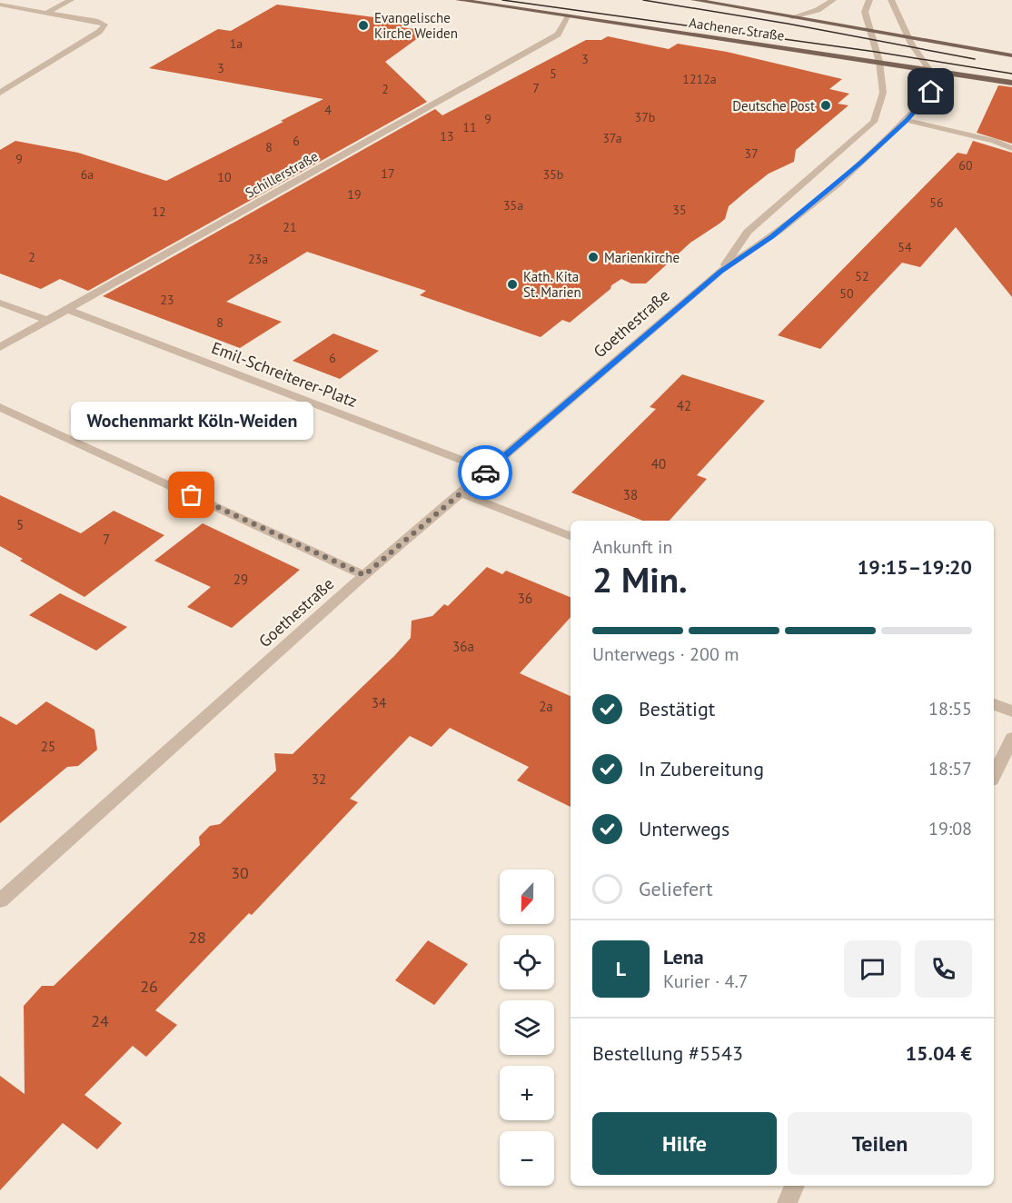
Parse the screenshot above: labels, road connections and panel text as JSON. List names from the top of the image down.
{
  "streets": {
    "main road": ["Aachener Straße"],
    "street": ["Schillerstraße", "Goethestraße", "Emil-Schreiterer-Platz"]
  },
  "crossings": [
    ["Aachener Straße", "Schillerstraße"],
    ["Aachener Straße", "Goethestraße"],
    ["Schillerstraße", "Emil-Schreiterer-Platz"],
    ["Goethestraße", "Emil-Schreiterer-Platz"]
  ],
  "places": [
    "Evangelische Kirche Weiden",
    "Deutsche Post",
    "Marienkirche",
    "Kath. Kita St. Marien",
    "Wochenmarkt Köln-Weiden"
  ],
  "house_numbers": [
    "1a",
    "3",
    "3",
    "5",
    "1212a",
    "7",
    "2",
    "4",
    "37b",
    "9",
    "11",
    "13",
    "37a",
    "6",
    "8",
    "37",
    "9",
    "60",
    "17",
    "6a",
    "35b",
    "10",
    "19",
    "56",
    "35a",
    "35",
    "12",
    "21",
    "54",
    "2",
    "23a",
    "52",
    "50",
    "23",
    "8",
    "6",
    "42",
    "40",
    "38",
    "5",
    "7",
    "29",
    "36",
    "36a",
    "34",
    "2a",
    "25",
    "32",
    "30",
    "28",
    "26",
    "24"
  ],
  "north": "bottom",
  "page": {
    "bubble": "Wochenmarkt Köln-Weiden",
    "heading": ["2 Min.", "Ankunft in", "19:15–19:20"],
    "panel": [
      "Lena",
      "Kurier · 4.7",
      "Bestellung #5543",
      "15.04 €"
    ],
    "bar": "Unterwegs · 200 m",
    "list": [
      ["Bestätigt", "18:55"],
      ["In Zubereitung", "18:57"],
      ["Unterwegs", "19:08"],
      "Geliefert"
    ],
    "map_buttons": ["+", "−"],
    "round": "L",
    "buttons": ["Hilfe", "Teilen"]
  }
}
